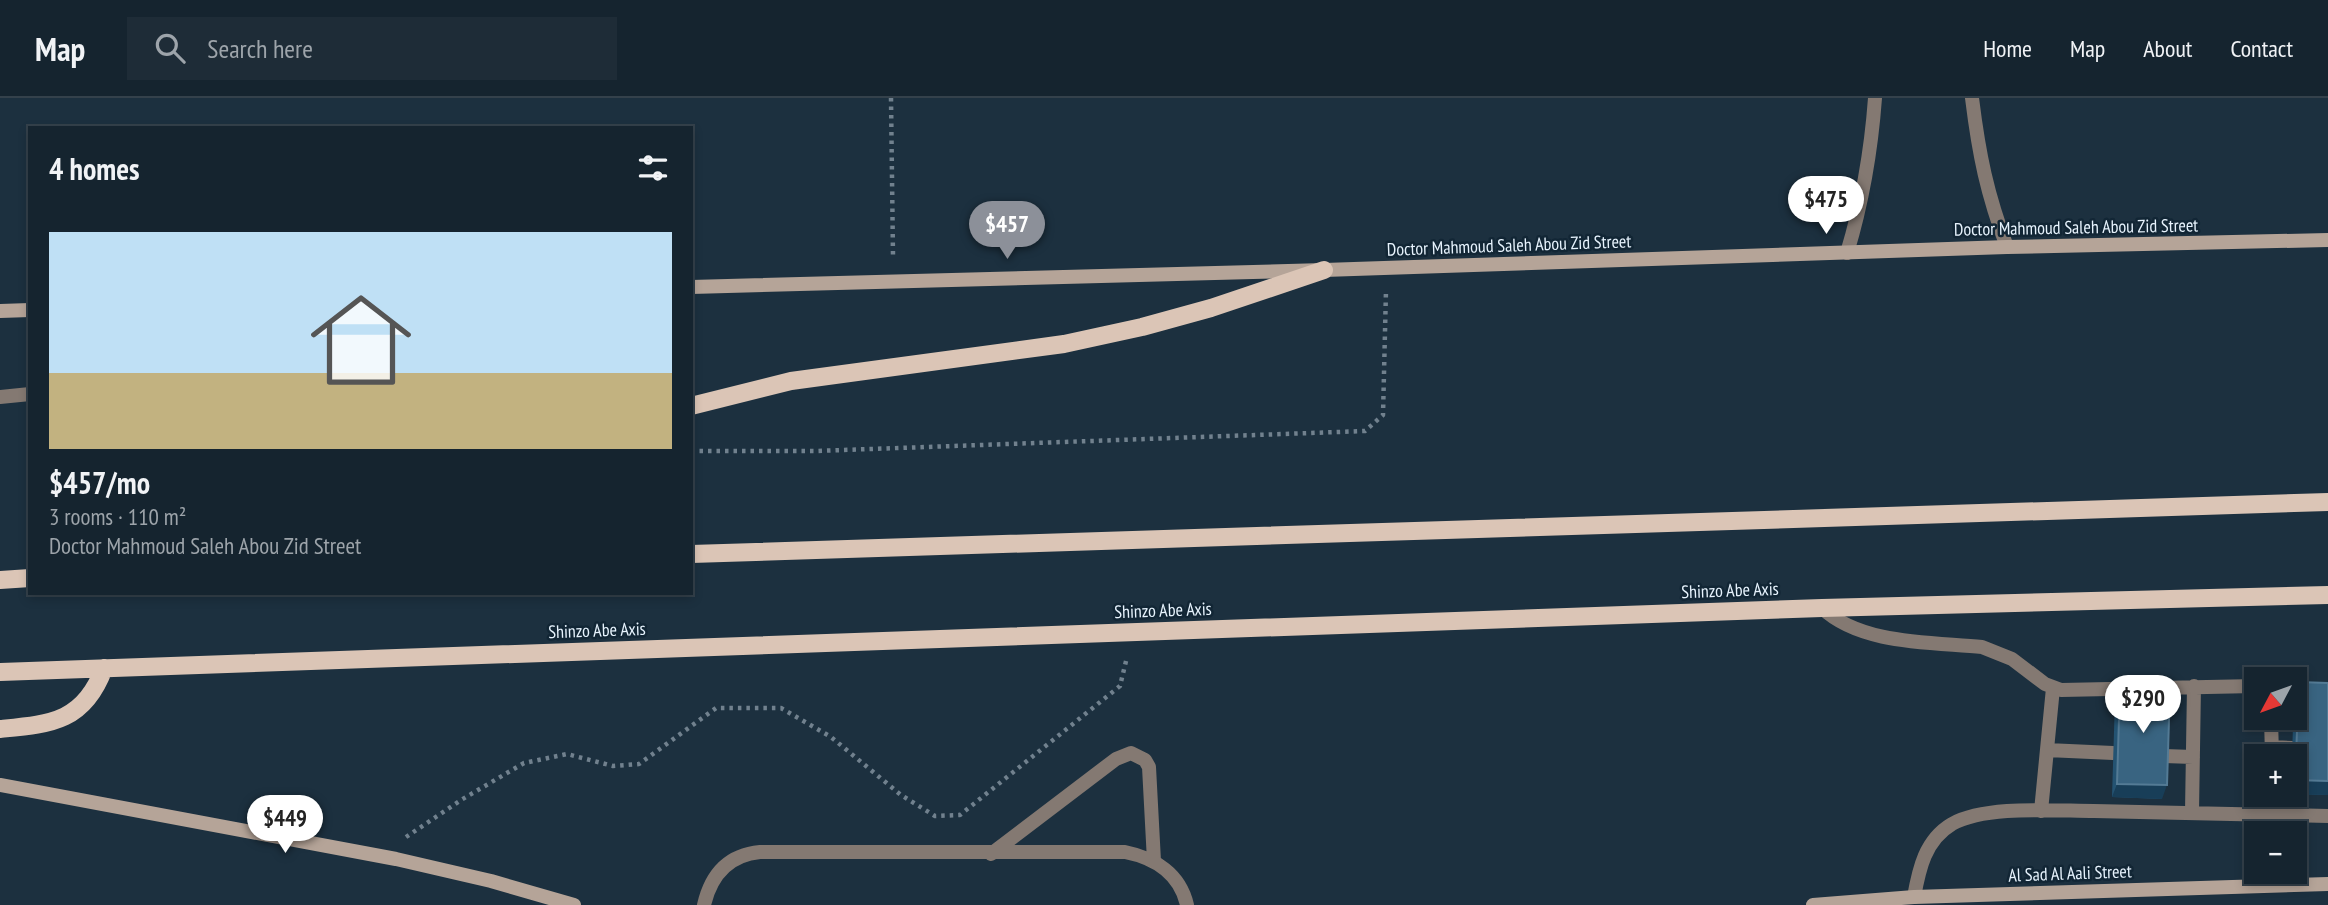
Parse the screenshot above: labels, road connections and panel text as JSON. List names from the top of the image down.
{
  "streets": {
    "main road": ["Shinzo Abe Axis"],
    "street": ["Doctor Mahmoud Saleh Abou Zid Street", "Al Sad Al Aali Street"]
  },
  "north": "bottom left",
  "page": {
    "header": "Map",
    "search": "Search here",
    "nav": [
      "Home",
      "Map",
      "About",
      "Contact"
    ],
    "heading": "4 homes",
    "price": [
      "$475",
      "$457",
      "$290",
      "$449"
    ],
    "list": [
      {
        "name": "$457/mo",
        "note": "3 rooms · 110 m² · Doctor Mahmoud Saleh Abou Zid Street"
      }
    ],
    "map_buttons": ["+", "−"]
  }
}
